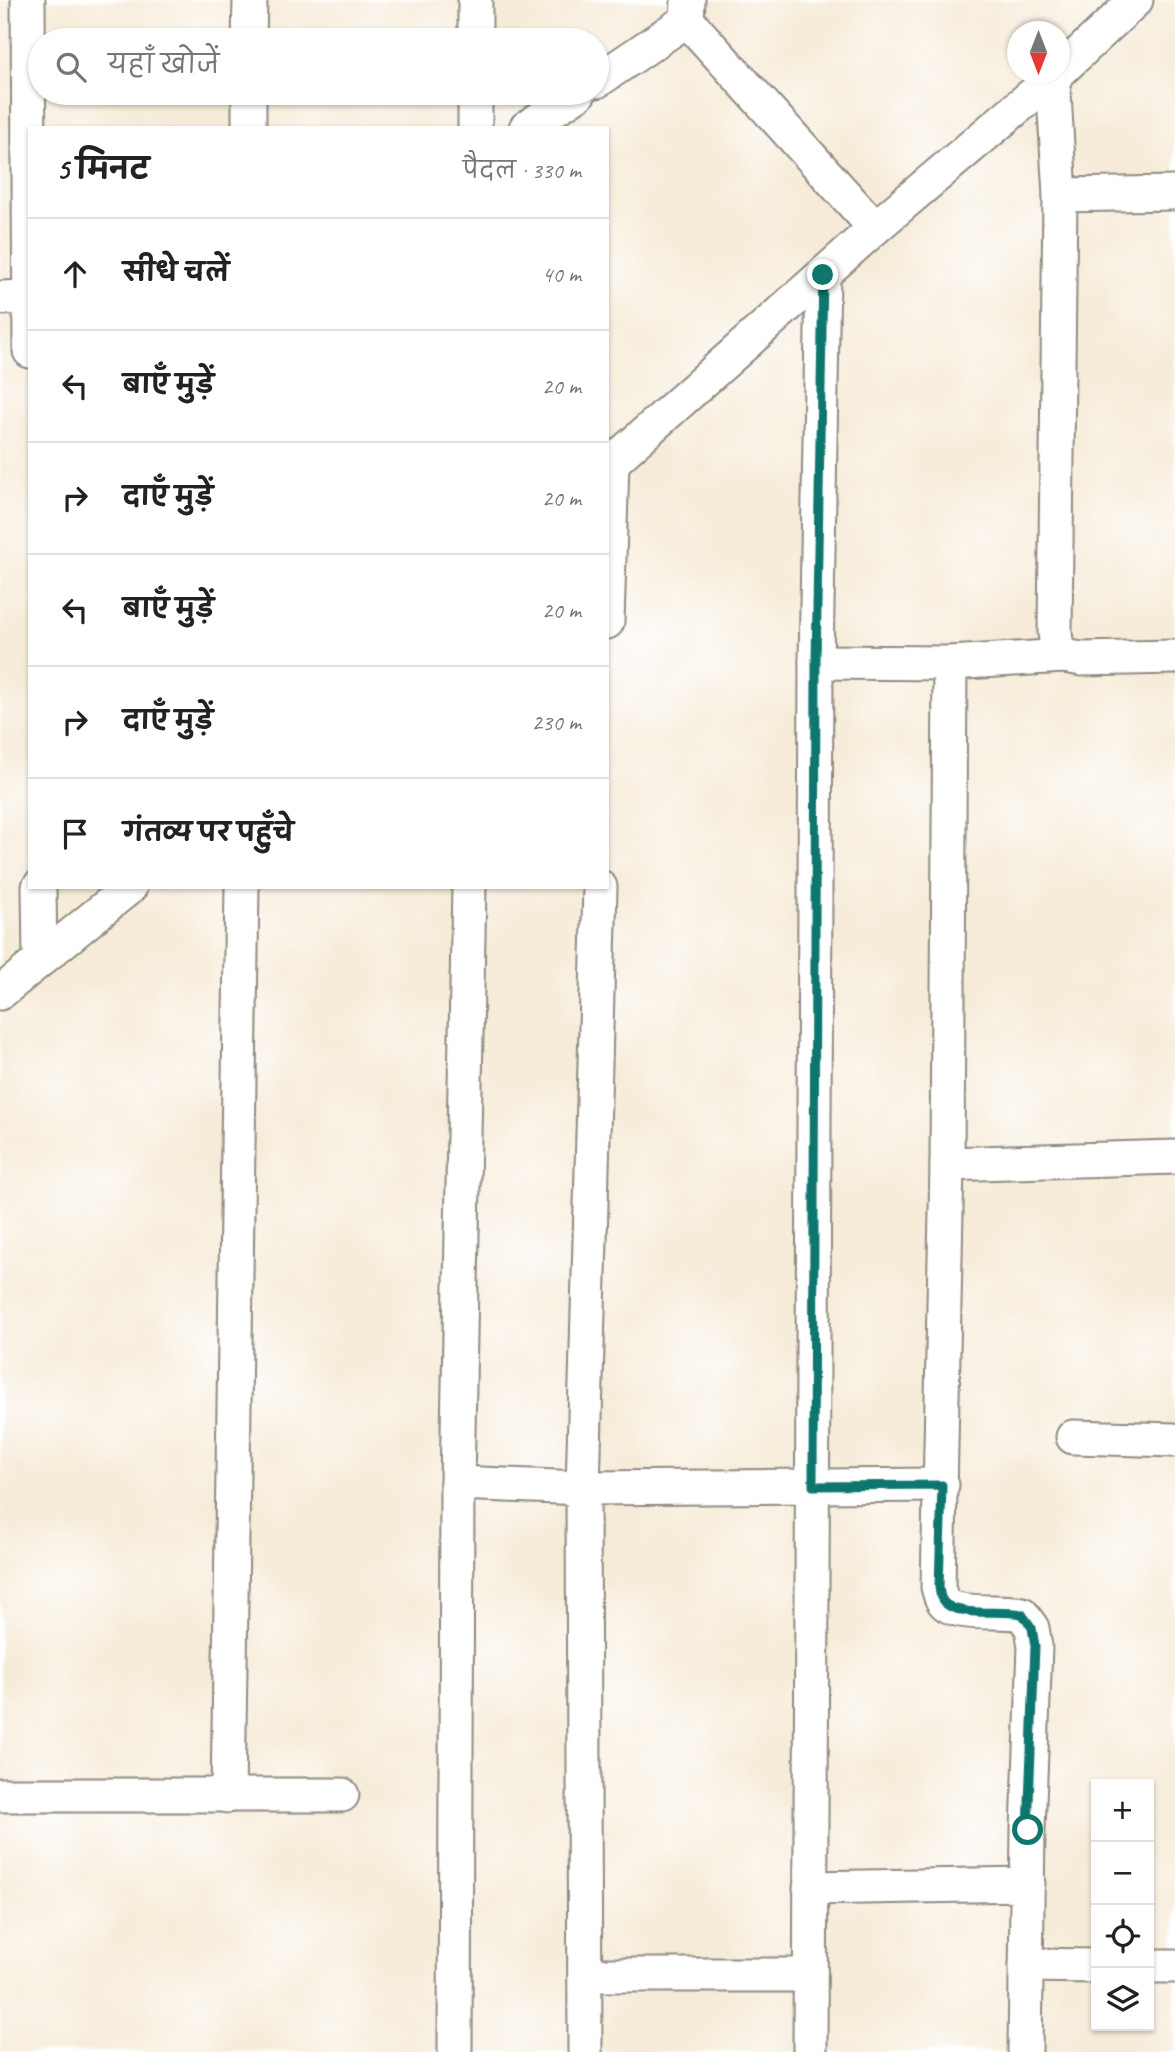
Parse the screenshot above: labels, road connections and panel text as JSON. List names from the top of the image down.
{
  "north": "bottom",
  "page": {
    "search": "यहाँ खोजें",
    "heading": ["5 मिनट", "पैदल · 330 m"],
    "list": [
      ["सीधे चलें", "40 m"],
      ["बाएँ मुड़ें", "20 m"],
      ["दाएँ मुड़ें", "20 m"],
      ["बाएँ मुड़ें", "20 m"],
      ["दाएँ मुड़ें", "230 m"],
      "गंतव्य पर पहुँचे"
    ],
    "map_buttons": ["+", "−"]
  }
}
